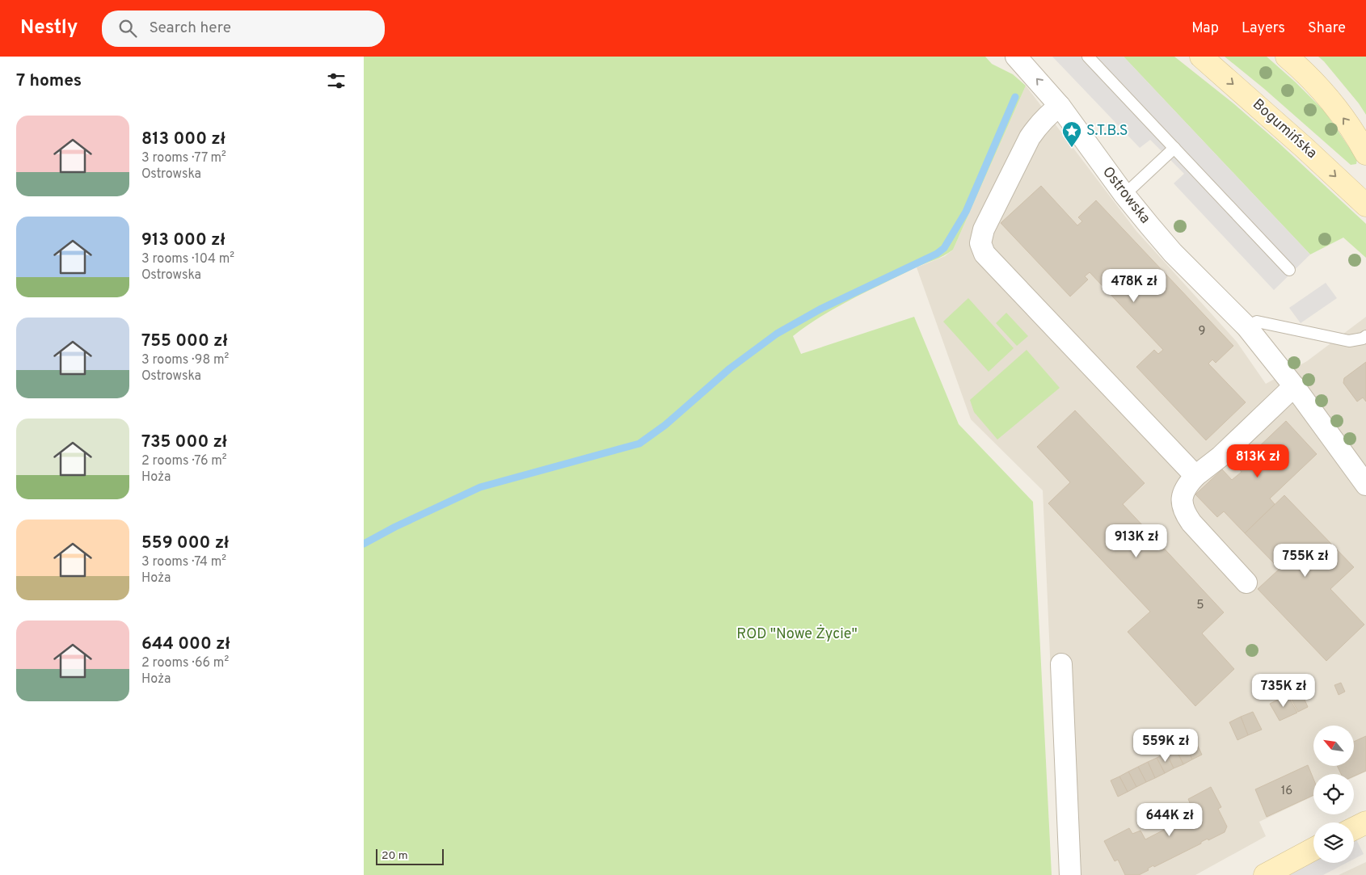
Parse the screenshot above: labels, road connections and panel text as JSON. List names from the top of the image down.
{
  "streets": {
    "street": ["Bogumińska", "Ostrowska"]
  },
  "parks": ["ROD \"Nowe Życie\""],
  "places": {
    "place": ["S.T.B.S"]
  },
  "house_numbers": ["9", "5", "16"],
  "scale_bar": "20 m",
  "north": "top left",
  "page": {
    "header": "Nestly",
    "search": "Search here",
    "nav": ["Map", "Layers", "Share"],
    "heading": "7 homes",
    "list": [
      {
        "name": "813 000 zł",
        "note": "3 rooms · 77 m² · Ostrowska"
      },
      {
        "name": "913 000 zł",
        "note": "3 rooms · 104 m² · Ostrowska"
      },
      {
        "name": "755 000 zł",
        "note": "3 rooms · 98 m² · Ostrowska"
      },
      {
        "name": "735 000 zł",
        "note": "2 rooms · 76 m² · Hoża"
      },
      {
        "name": "559 000 zł",
        "note": "3 rooms · 74 m² · Hoża"
      },
      {
        "name": "644 000 zł",
        "note": "2 rooms · 66 m² · Hoża"
      }
    ],
    "price": [
      "478K zł",
      "813K zł",
      "913K zł",
      "755K zł",
      "735K zł",
      "559K zł",
      "644K zł"
    ],
    "scale": "20 m"
  }
}
